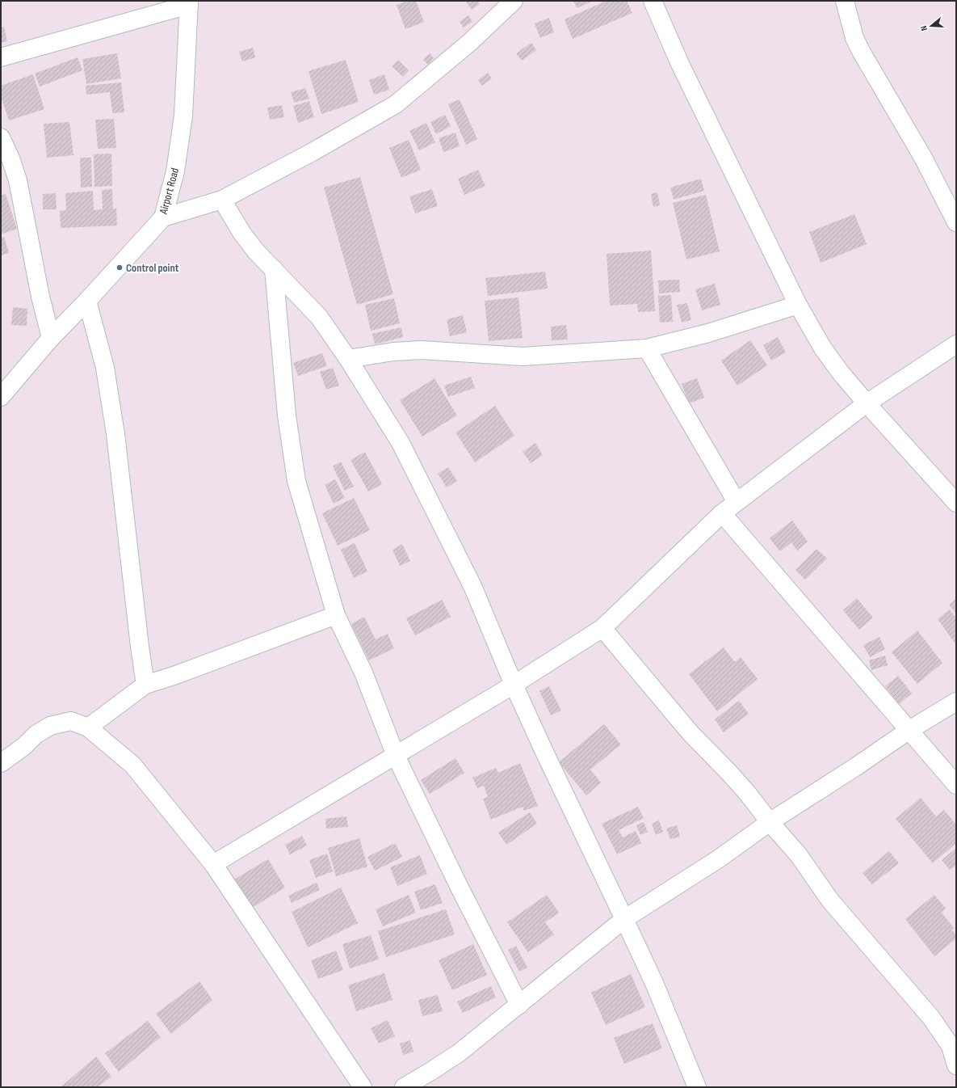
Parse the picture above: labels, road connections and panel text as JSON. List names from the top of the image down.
{
  "streets": {
    "street": ["Airport Road"]
  },
  "places": ["Control point"],
  "north": "left"
}
